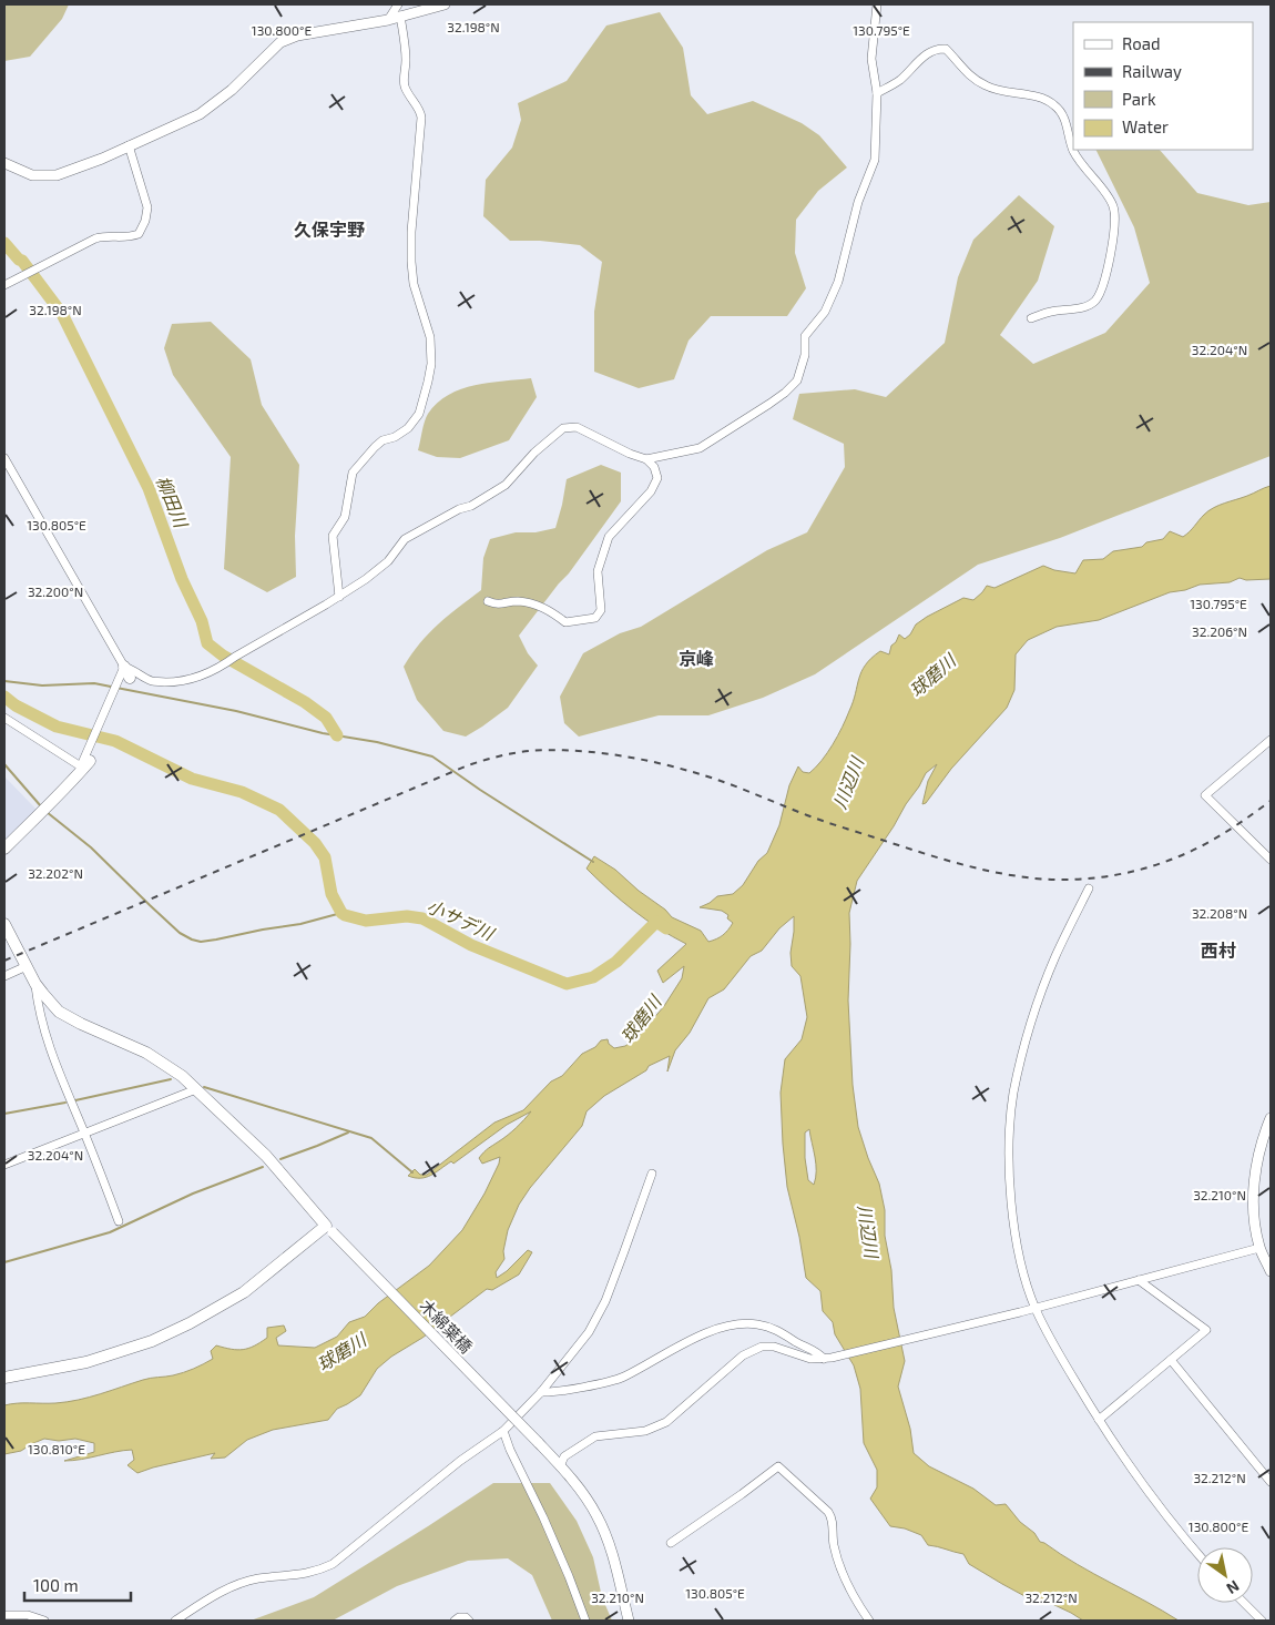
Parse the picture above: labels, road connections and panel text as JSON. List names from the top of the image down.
{
  "streets": {
    "street": ["木綿葉橋"]
  },
  "districts": ["久保宇野", "京峰", "西村"],
  "water": [
    "柳田川",
    "球磨川",
    "川辺川",
    "小サデ川"
  ],
  "legend": [
    "Road",
    "Railway",
    "Park",
    "Water"
  ],
  "scale_bar": "100 m",
  "north": "bottom right",
  "coordinates": [
    "32.198°N",
    "130.800°E",
    "130.795°E",
    "32.204°N",
    "130.805°E",
    "32.200°N",
    "32.206°N",
    "32.202°N",
    "32.208°N",
    "32.210°N",
    "130.810°E",
    "32.212°N"
  ]
}
